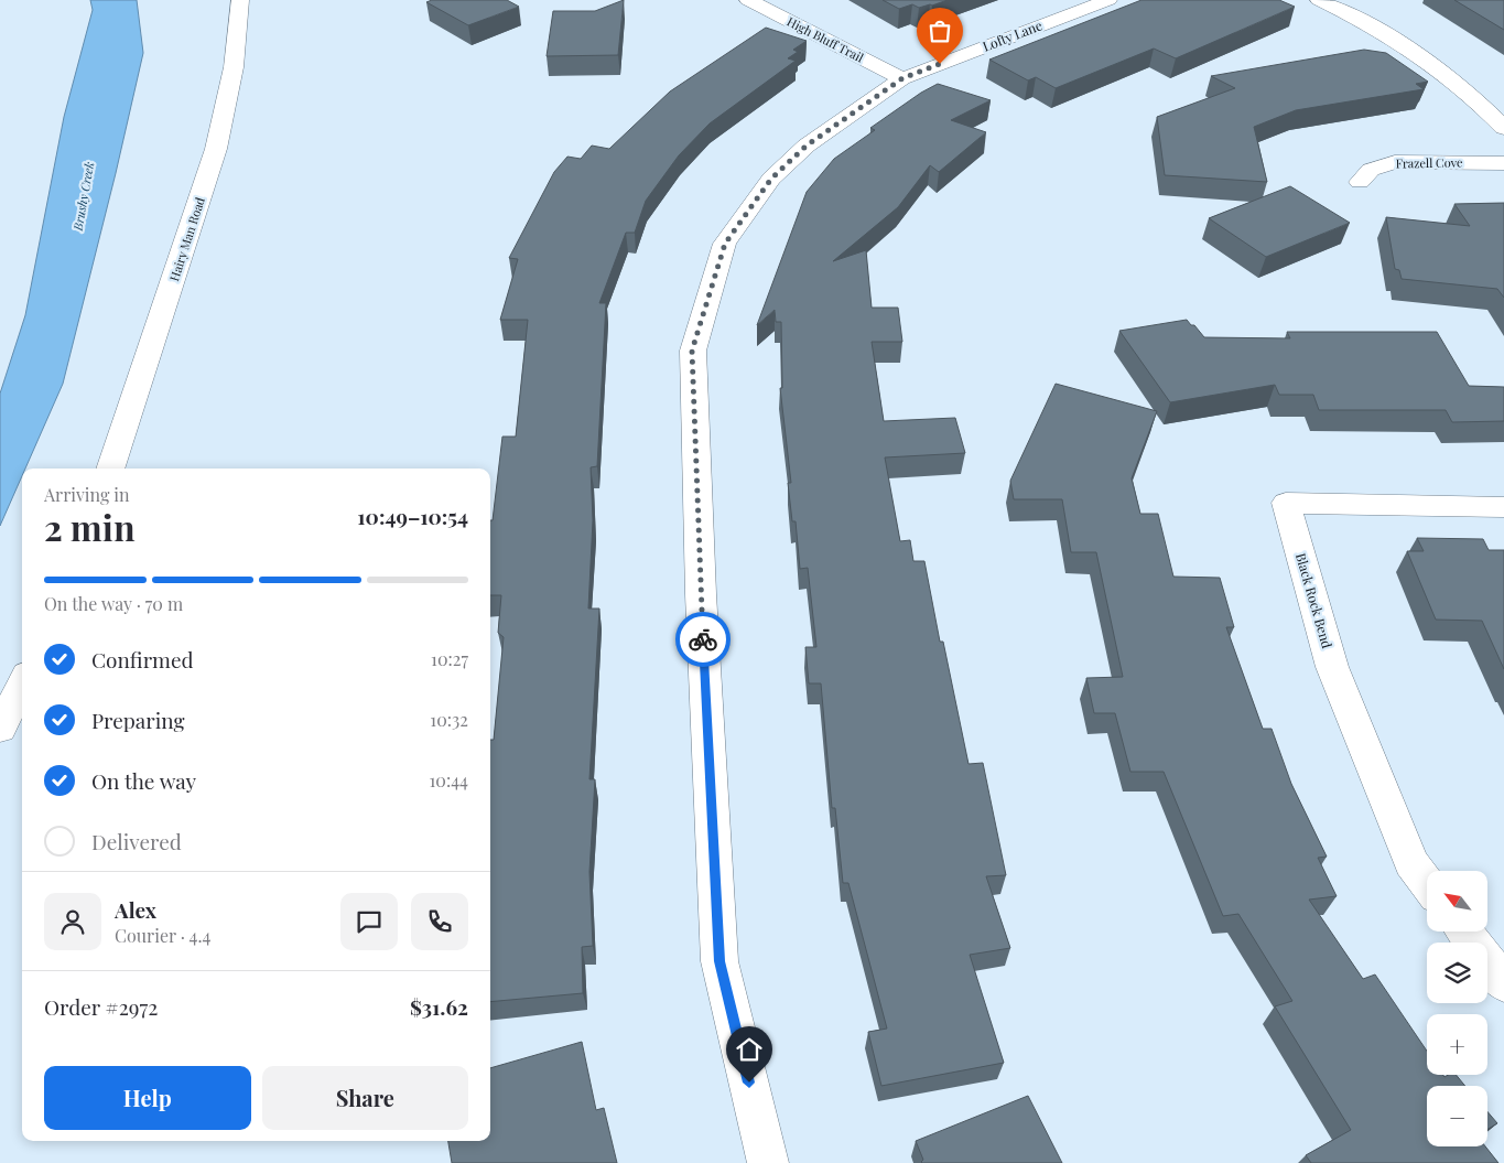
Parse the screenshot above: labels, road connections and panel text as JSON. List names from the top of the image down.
{
  "streets": {
    "street": [
      "Lofty Lane",
      "High Bluff Trail",
      "Frazell Cove",
      "Hairy Man Road",
      "Black Rock Bend"
    ]
  },
  "crossings": [
    ["Lofty Lane", "High Bluff Trail"]
  ],
  "water": ["Brushy Creek"],
  "north": "top left",
  "page": {
    "heading": ["2 min", "Arriving in", "10:49–10:54"],
    "panel": [
      "Alex",
      "Courier · 4.4",
      "Order #2972",
      "$31.62"
    ],
    "bar": "On the way · 70 m",
    "list": [
      ["Confirmed", "10:27"],
      ["Preparing", "10:32"],
      ["On the way", "10:44"],
      "Delivered"
    ],
    "map_buttons": ["+", "−"],
    "buttons": ["Help", "Share"]
  }
}
